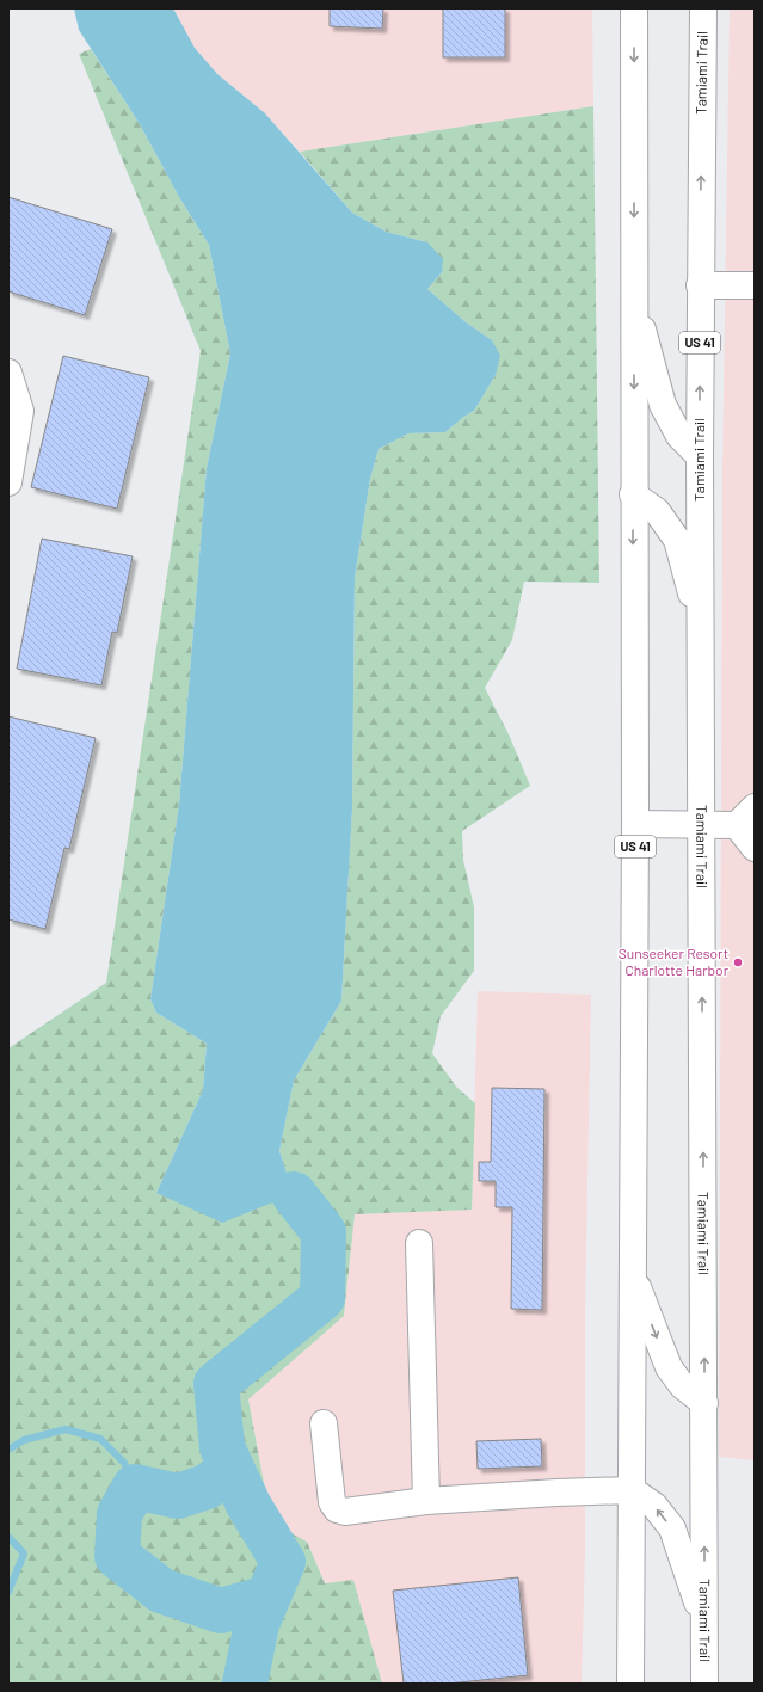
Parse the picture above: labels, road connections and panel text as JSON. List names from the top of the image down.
{
  "streets": {
    "main road": ["Tamiami Trail", "US 41"]
  },
  "places": ["Sunseeker Resort Charlotte Harbor"]
}
